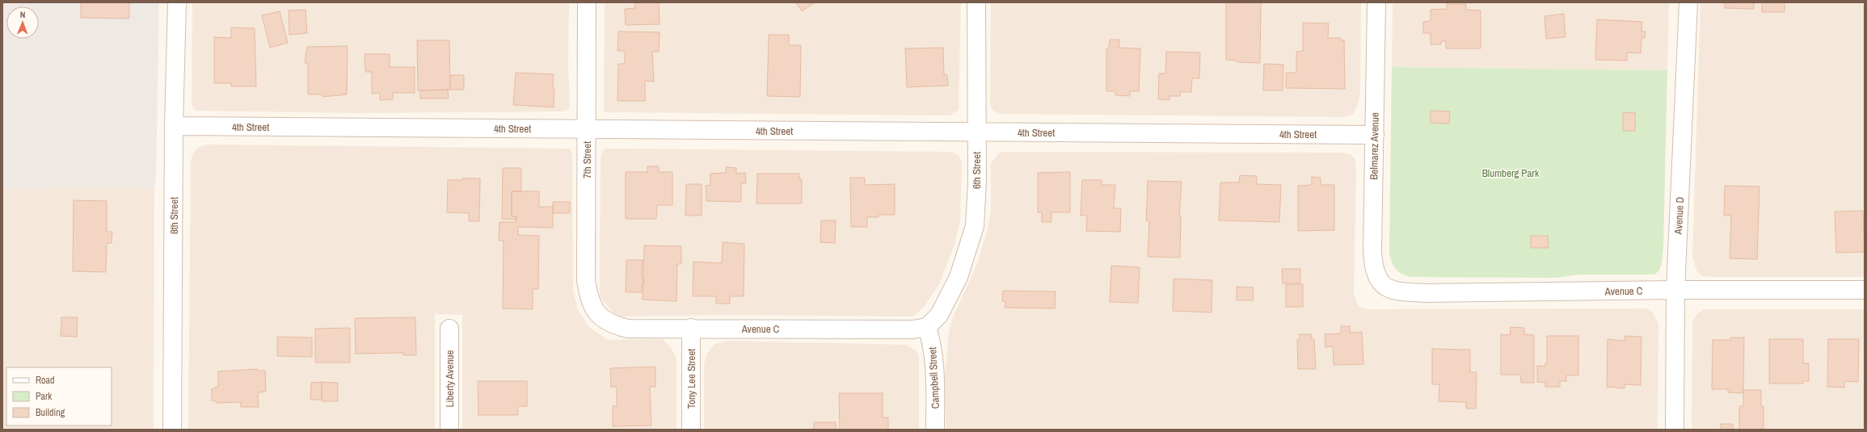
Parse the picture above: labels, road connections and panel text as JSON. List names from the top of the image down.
{
  "streets": {
    "street": [
      "4th Street",
      "Belmarez Avenue",
      "7th Street",
      "6th Street",
      "8th Street",
      "Avenue D",
      "Avenue C",
      "Campbell Street",
      "Liberty Avenue",
      "Tony Lee Street"
    ]
  },
  "crossings": [
    ["4th Street", "Belmarez Avenue"],
    ["4th Street", "7th Street"],
    ["4th Street", "6th Street"],
    ["4th Street", "8th Street"],
    ["Belmarez Avenue", "Avenue C"],
    ["7th Street", "Avenue C"],
    ["6th Street", "Avenue C"],
    ["6th Street", "Campbell Street"],
    ["Avenue D", "Avenue C"],
    ["Avenue C", "Campbell Street"],
    ["Avenue C", "Tony Lee Street"]
  ],
  "parks": ["Blumberg Park"],
  "legend": ["Road", "Park", "Building"],
  "north": "top"
}
